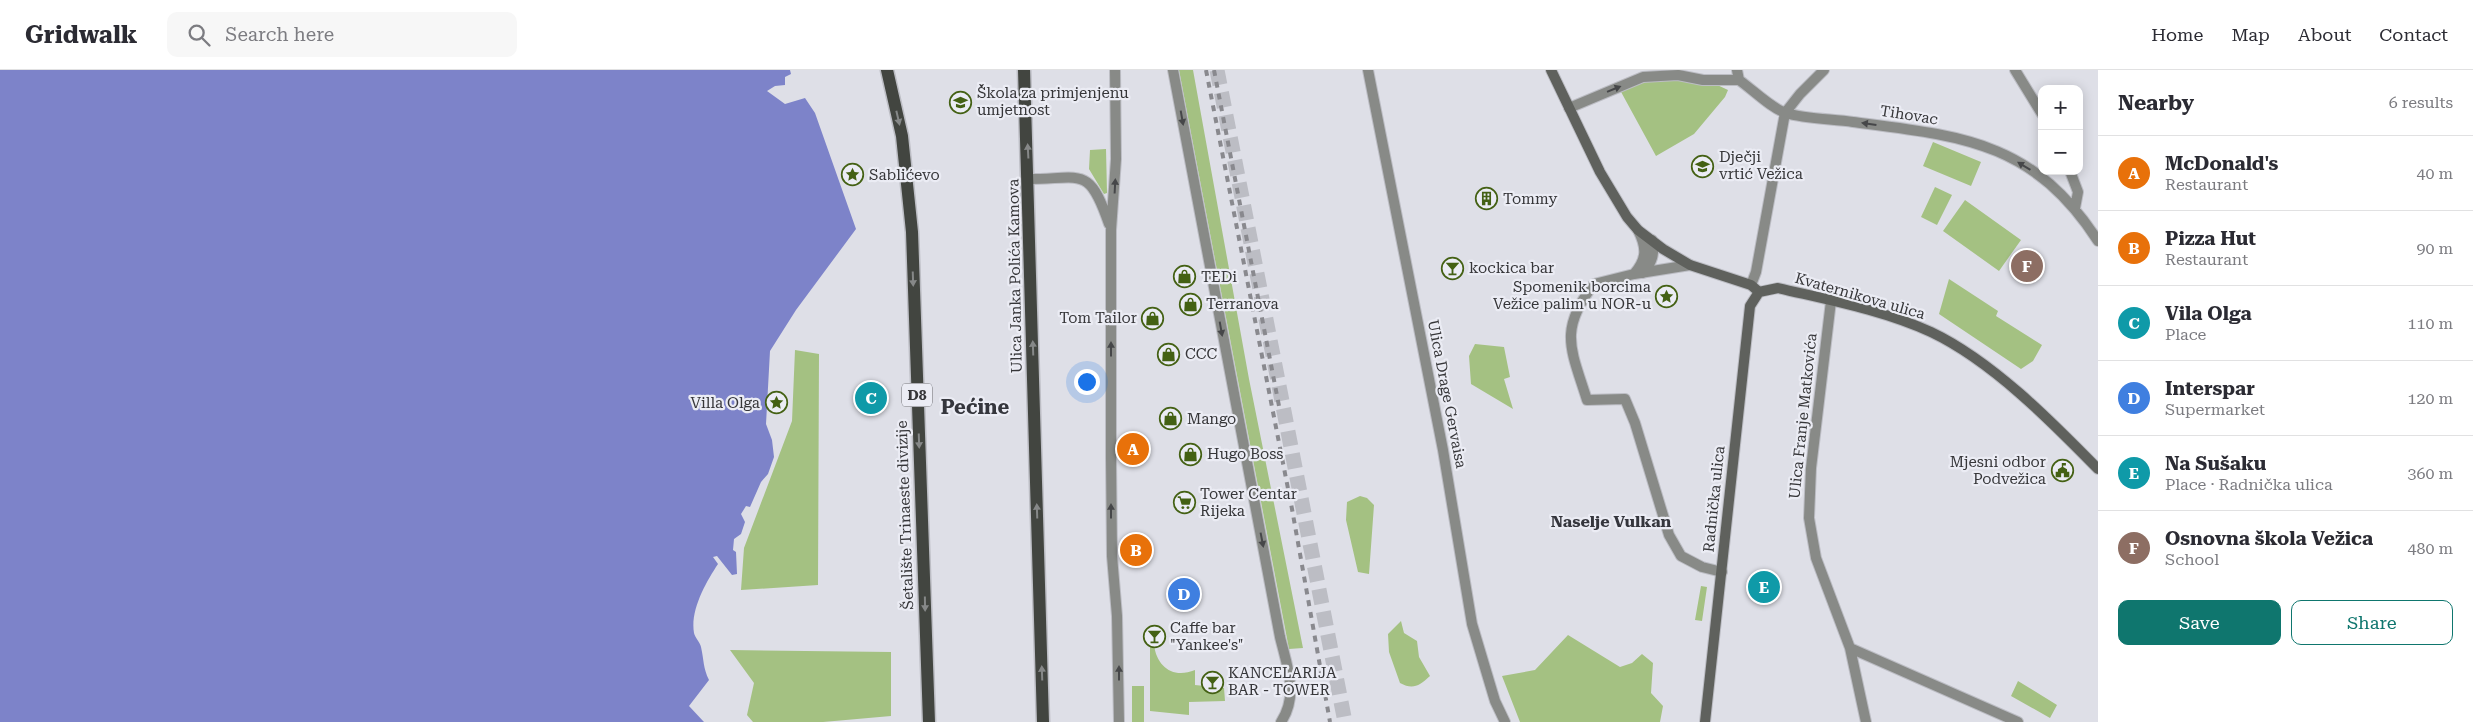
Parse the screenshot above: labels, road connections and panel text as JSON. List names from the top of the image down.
{
  "streets": {
    "main road": [
      "Ulica Janka Polića Kamova",
      "Kvaternikova ulica",
      "D8",
      "Radnička ulica",
      "Šetalište Trinaeste divizije"
    ],
    "street": ["Tihovac", "Ulica Drage Gervaisa", "Ulica Franje Matkovića"]
  },
  "crossings": [
    ["Tihovac", "Radnička ulica"],
    ["Kvaternikova ulica", "Ulica Franje Matkovića"],
    ["Kvaternikova ulica", "Radnička ulica"]
  ],
  "one_way": ["Tihovac", "Ulica Janka Polića Kamova", "Šetalište Trinaeste divizije"],
  "districts": ["Pećine", "Naselje Vulkan"],
  "places": {
    "school or university": ["Škola za primjenjenu umjetnost", "Dječji vrtić Vežica"],
    "place": ["Sablićevo", "Spomenik borcima Vežice palim u NOR-u", "Villa Olga"],
    "building": ["Tommy"],
    "bar": ["kockica bar", "Caffe bar \"Yankee's\"", "KANCELARIJA BAR - TOWER"],
    "shop": [
      "TEDi",
      "Terranova",
      "Tom Tailor",
      "CCC",
      "Mango",
      "Hugo Boss"
    ],
    "public building": ["Mjesni odbor Podvežica"],
    "supermarket": ["Tower Centar Rijeka"]
  },
  "page": {
    "header": "Gridwalk",
    "search": "Search here",
    "nav": [
      "Home",
      "Map",
      "About",
      "Contact"
    ],
    "heading": ["Nearby", "6 results"],
    "map_buttons": ["+", "−"],
    "list": [
      {
        "mark": "A",
        "name": "McDonald's",
        "note": "Restaurant",
        "value": "40 m"
      },
      {
        "mark": "B",
        "name": "Pizza Hut",
        "note": "Restaurant",
        "value": "90 m"
      },
      {
        "mark": "C",
        "name": "Vila Olga",
        "note": "Place",
        "value": "110 m"
      },
      {
        "mark": "D",
        "name": "Interspar",
        "note": "Supermarket",
        "value": "120 m"
      },
      {
        "mark": "E",
        "name": "Na Sušaku",
        "note": "Place · Radnička ulica",
        "value": "360 m"
      },
      {
        "mark": "F",
        "name": "Osnovna škola Vežica",
        "note": "School",
        "value": "480 m"
      }
    ],
    "pins": [
      "F",
      "C",
      "A",
      "B",
      "E",
      "D"
    ],
    "buttons": ["Save", "Share"]
  }
}
